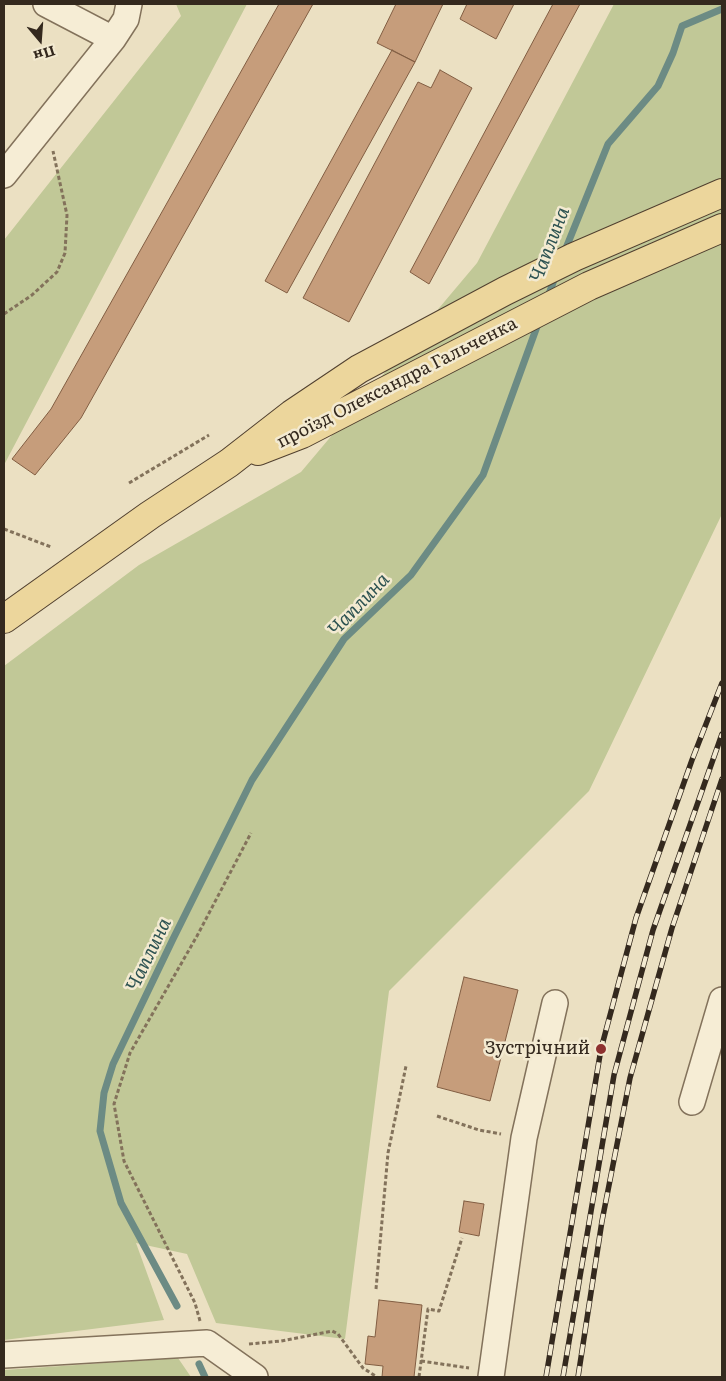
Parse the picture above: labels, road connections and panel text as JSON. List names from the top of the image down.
{
  "streets": {
    "main road": ["проїзд Олександра Гальченка"]
  },
  "water": ["Чаплина"],
  "places": ["Зустрічний"],
  "north": "bottom"
}
